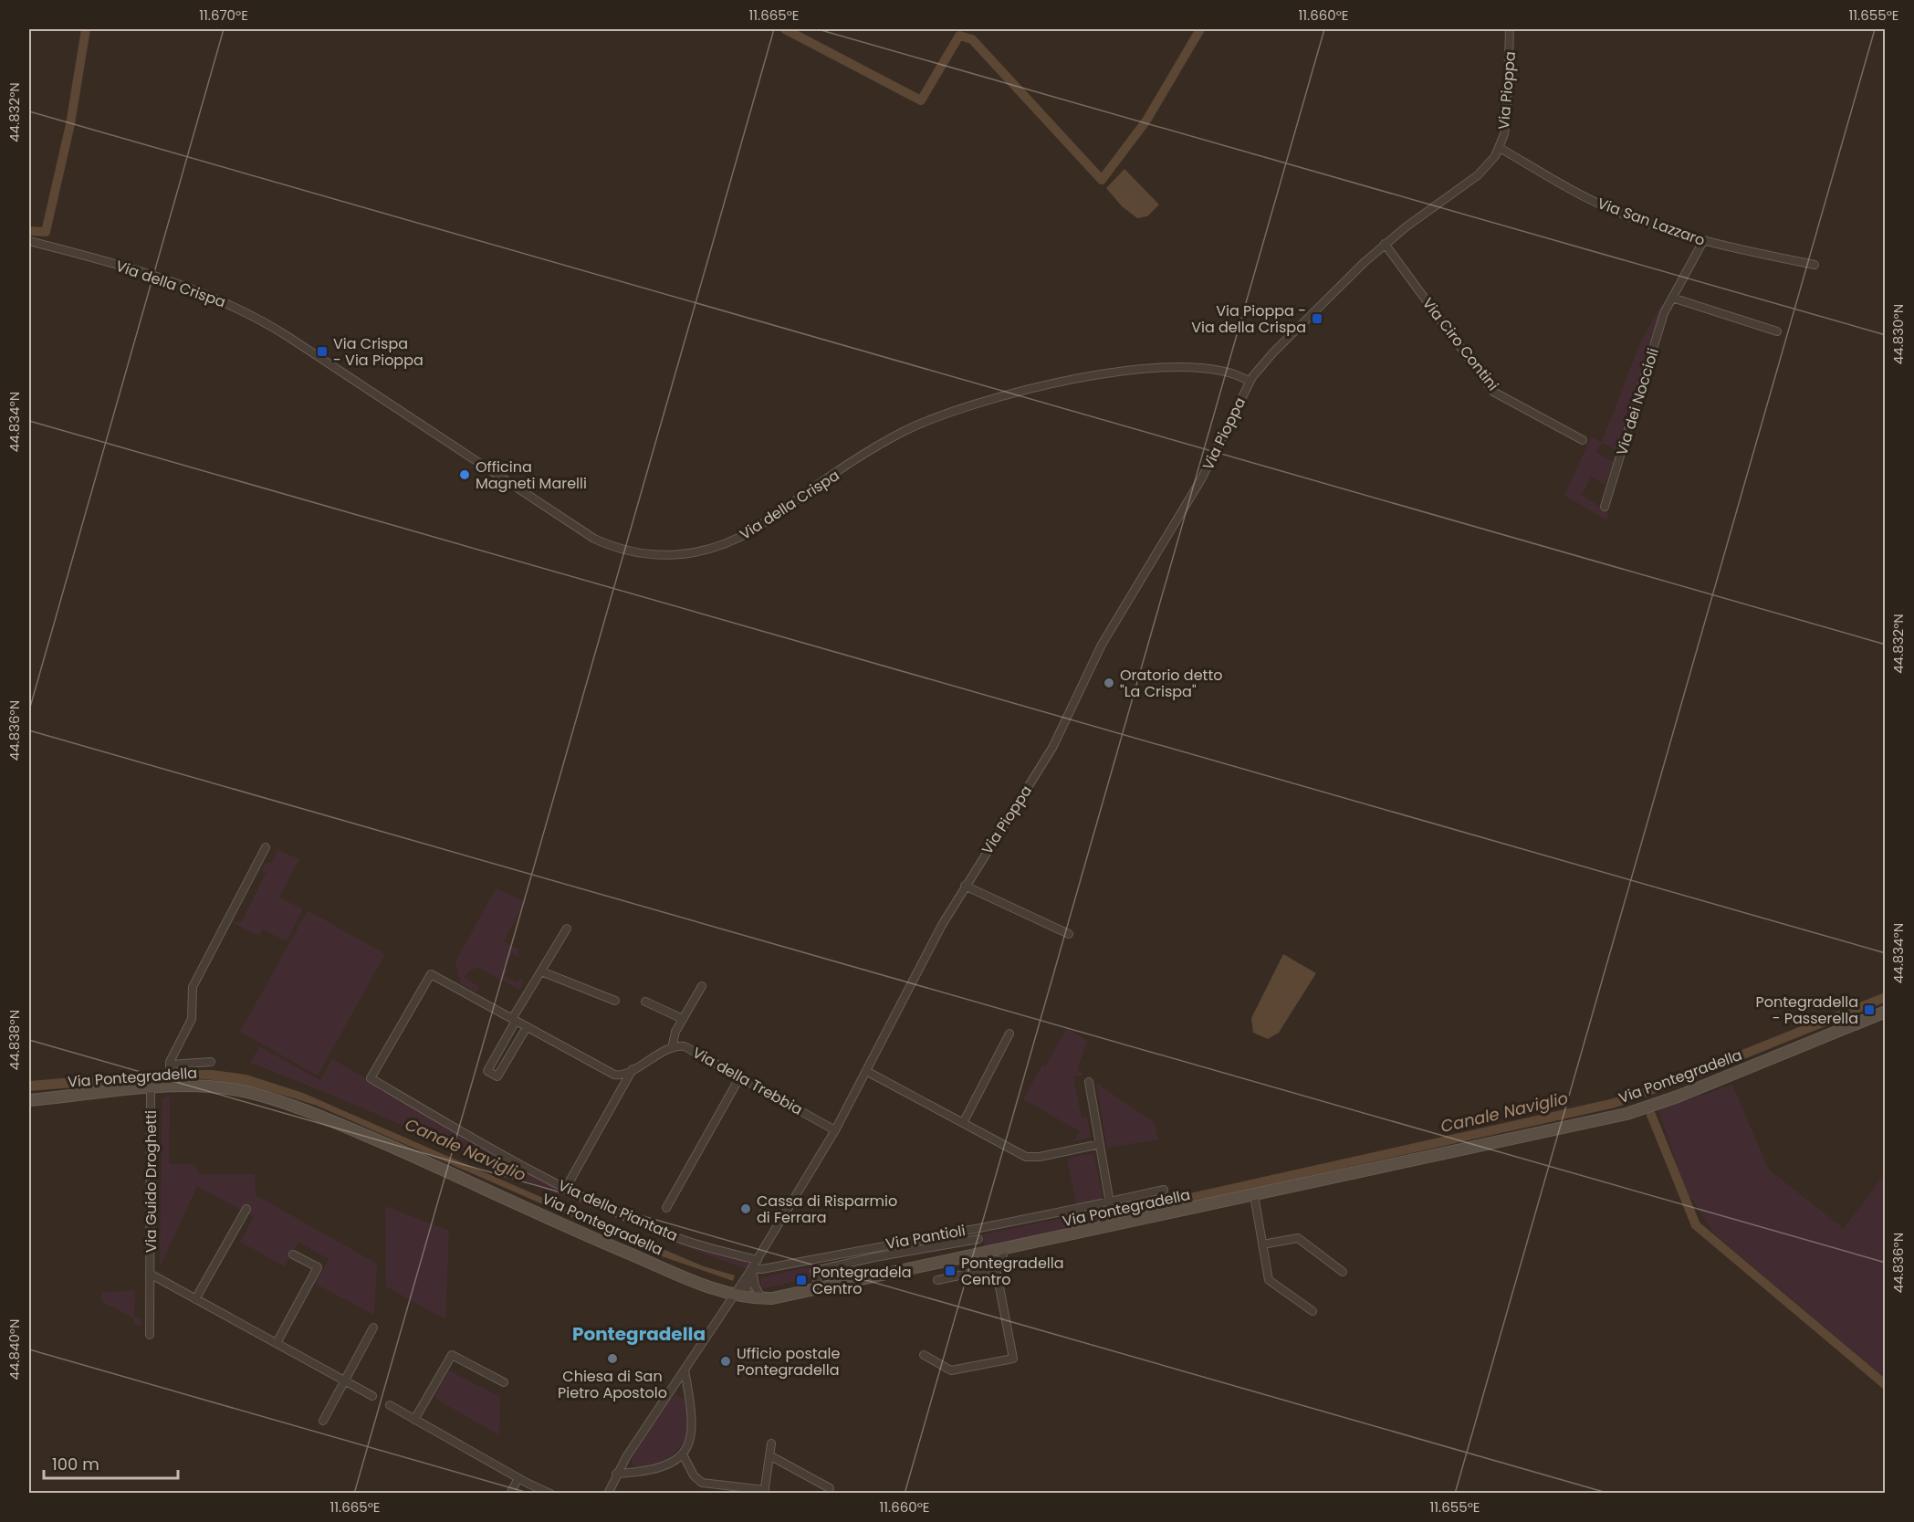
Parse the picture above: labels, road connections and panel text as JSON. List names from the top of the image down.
{
  "streets": {
    "street": [
      "Via Pioppa",
      "Via San Lazzaro",
      "Via della Crispa",
      "Via Ciro Contini",
      "Via dei Noccioli",
      "Via Pontegradella",
      "Via della Trebbia",
      "Via Guido Droghetti",
      "Via della Piantata",
      "Via Pantioli"
    ]
  },
  "crossings": [
    ["Via Pioppa", "Via San Lazzaro"],
    ["Via Pioppa", "Via della Crispa"],
    ["Via Pioppa", "Via Ciro Contini"],
    ["Via Pioppa", "Via Pontegradella"],
    ["Via Pioppa", "Via della Trebbia"],
    ["Via Pioppa", "Via della Piantata"],
    ["Via Pioppa", "Via Pantioli"],
    ["Via San Lazzaro", "Via dei Noccioli"],
    ["Via Pontegradella", "Via Guido Droghetti"],
    ["Via della Trebbia", "Via della Piantata"]
  ],
  "districts": ["Pontegradella"],
  "water": ["Canale Naviglio"],
  "places": {
    "transit": [
      "Via Pioppa - Via della Crispa",
      "Via Crispa - Via Pioppa",
      "Pontegradella - Passerella",
      "Pontegradella Centro",
      "Pontegradela Centro"
    ],
    "other": [
      "Officina Magneti Marelli",
      "Oratorio detto \"La Crispa\"",
      "Cassa di Risparmio di Ferrara",
      "Chiesa di San Pietro Apostolo",
      "Ufficio postale Pontegradella"
    ]
  },
  "scale_bar": "100 m",
  "coordinates": [
    "11.670°E",
    "11.665°E",
    "11.660°E",
    "11.655°E",
    "44.832°N",
    "44.830°N",
    "44.834°N",
    "44.836°N",
    "44.838°N",
    "44.840°N"
  ]
}
